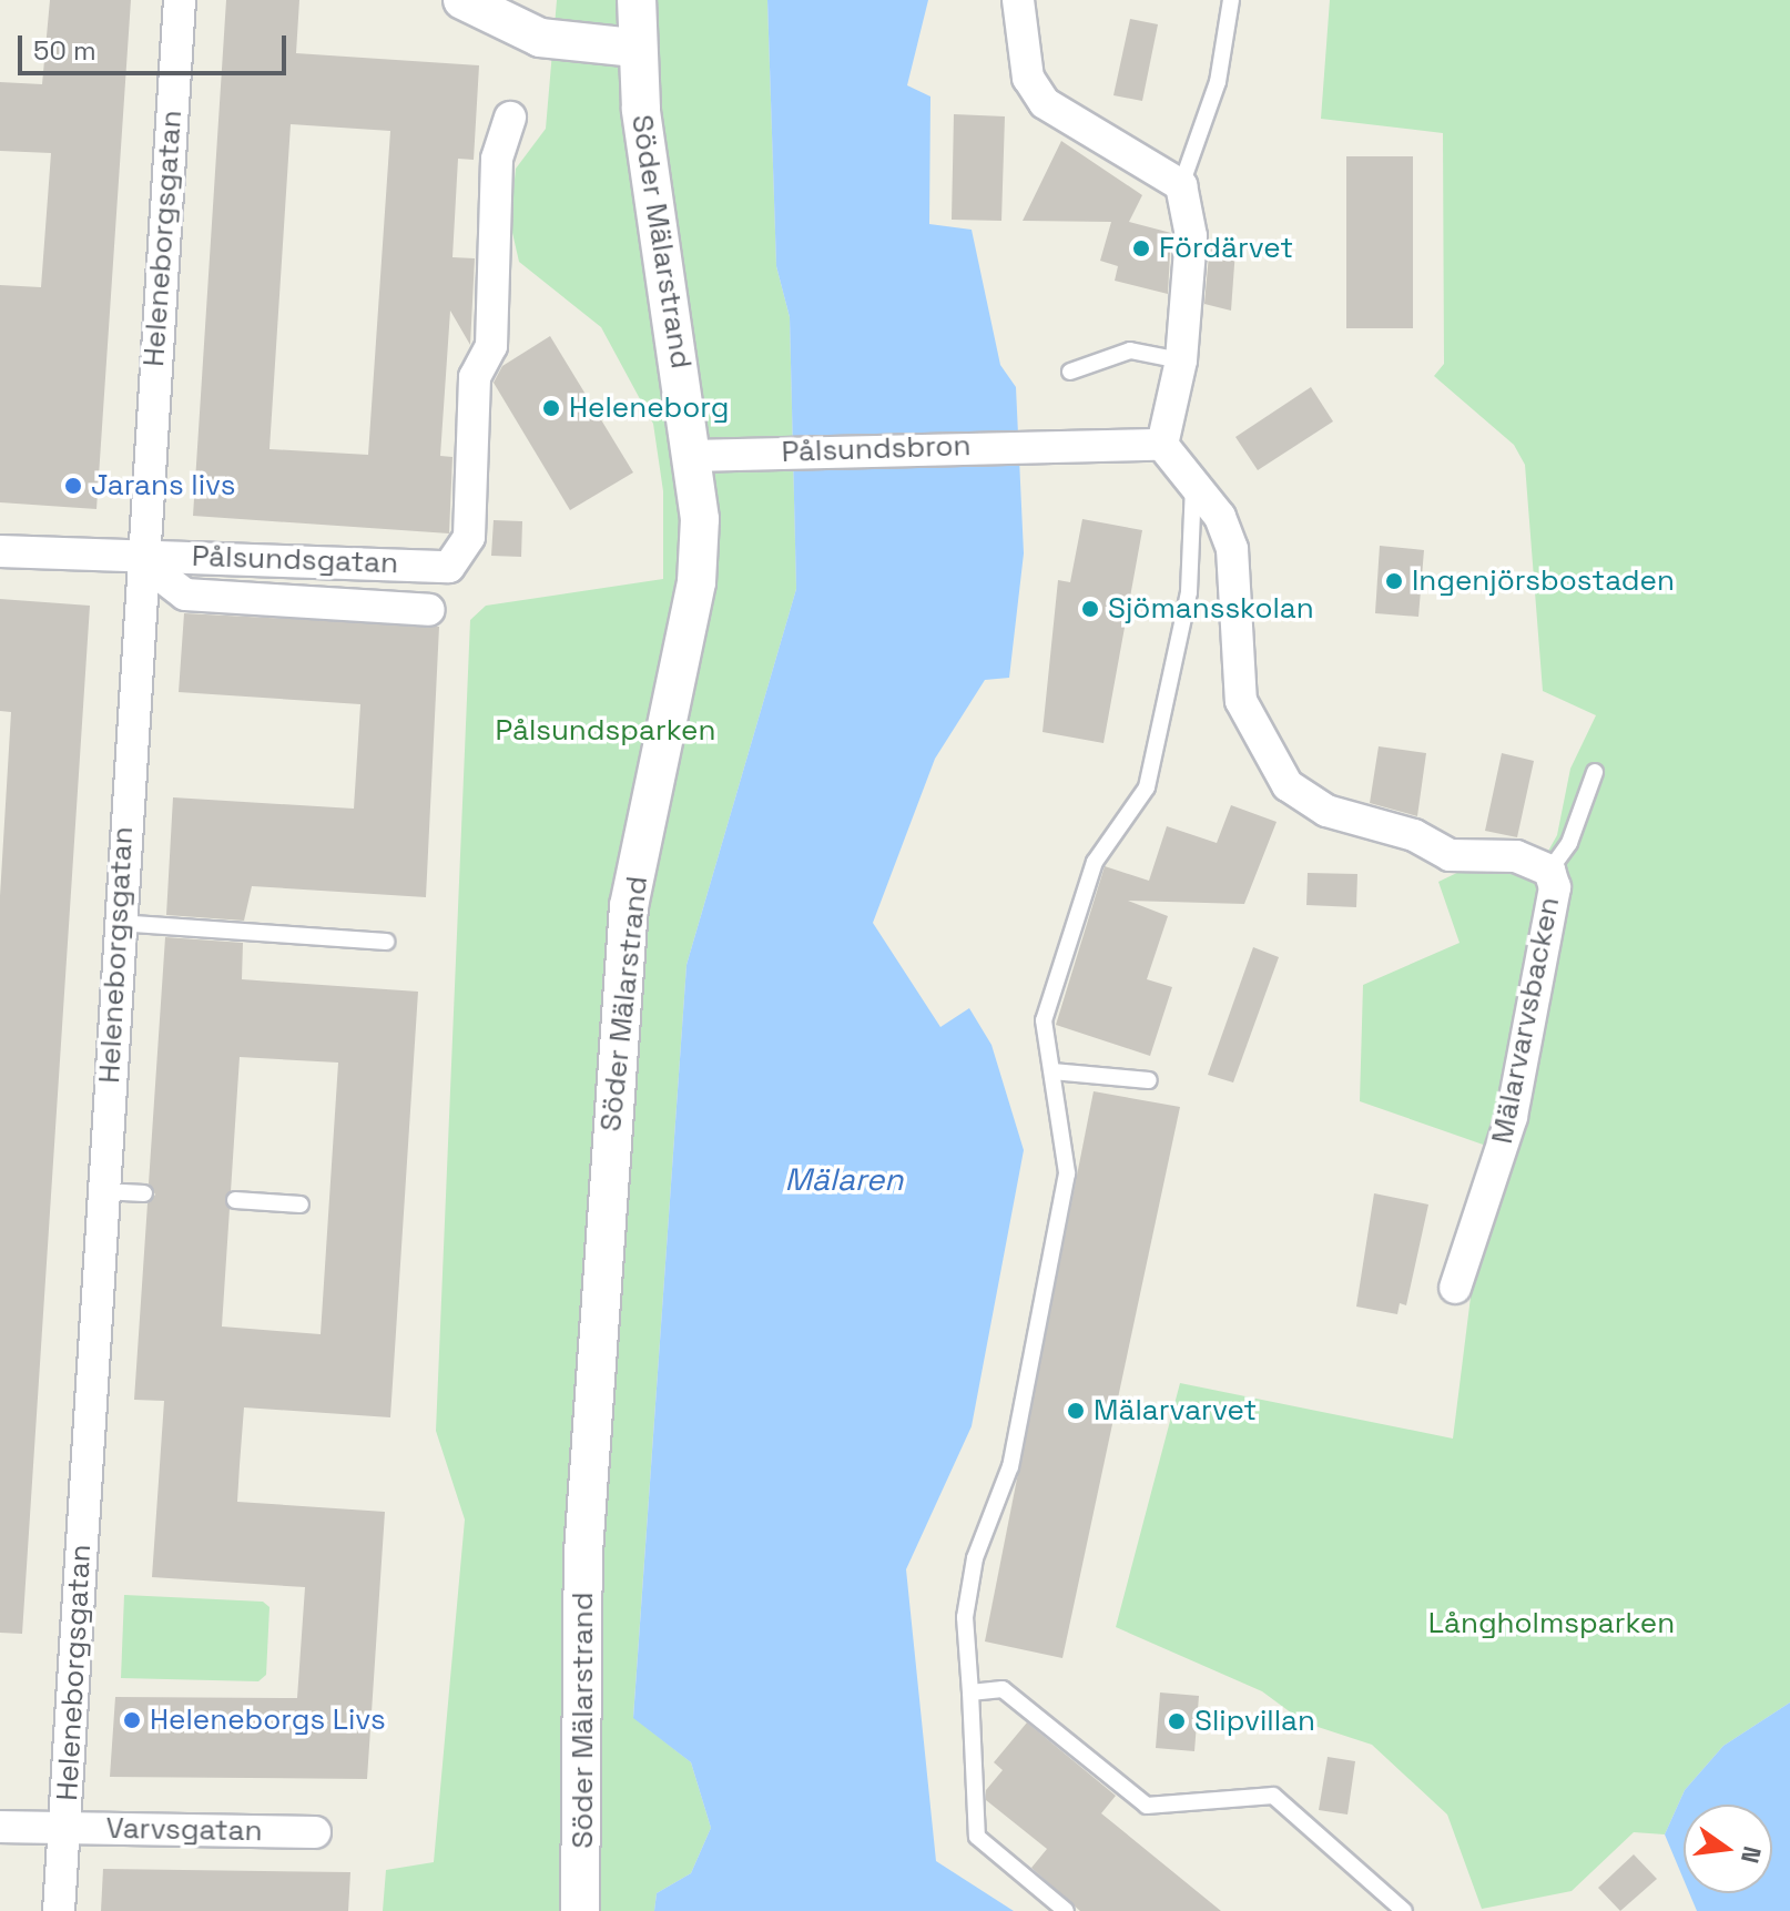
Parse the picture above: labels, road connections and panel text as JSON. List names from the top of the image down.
{
  "streets": {
    "street": [
      "Heleneborgsgatan",
      "Söder Mälarstrand",
      "Pålsundsbron",
      "Pålsundsgatan",
      "Mälarvarvsbacken",
      "Varvsgatan"
    ]
  },
  "crossings": [
    ["Heleneborgsgatan", "Pålsundsgatan"],
    ["Heleneborgsgatan", "Varvsgatan"],
    ["Söder Mälarstrand", "Pålsundsbron"],
    ["Pålsundsbron", "Mälarvarvsbacken"]
  ],
  "water": ["Mälaren"],
  "parks": ["Pålsundsparken", "Långholmsparken"],
  "places": [
    "Fördärvet",
    "Heleneborg",
    "Jarans livs",
    "Ingenjörsbostaden",
    "Sjömansskolan",
    "Mälarvarvet",
    "Heleneborgs Livs",
    "Slipvillan"
  ],
  "scale_bar": "50 m",
  "north": "right"
}
